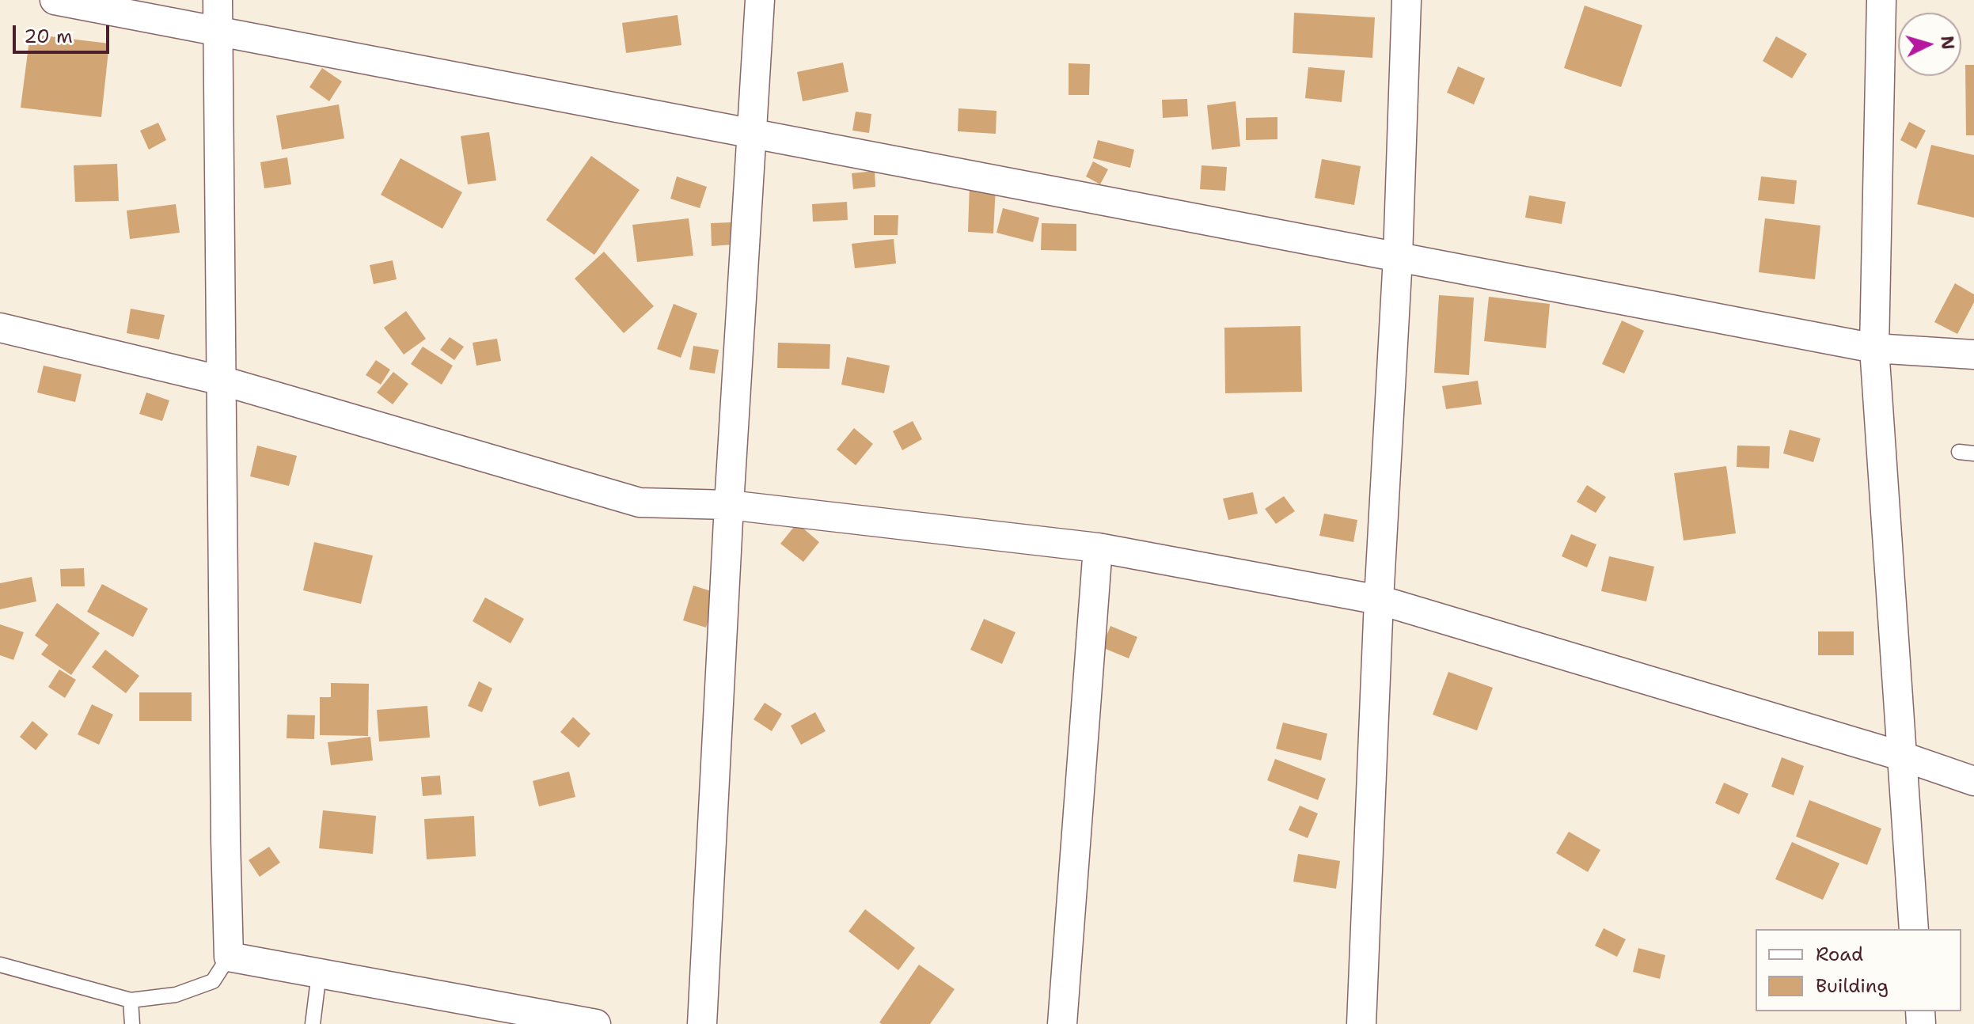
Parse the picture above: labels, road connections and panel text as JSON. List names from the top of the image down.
{
  "legend": ["Road", "Building"],
  "scale_bar": "20 m",
  "north": "right"
}
